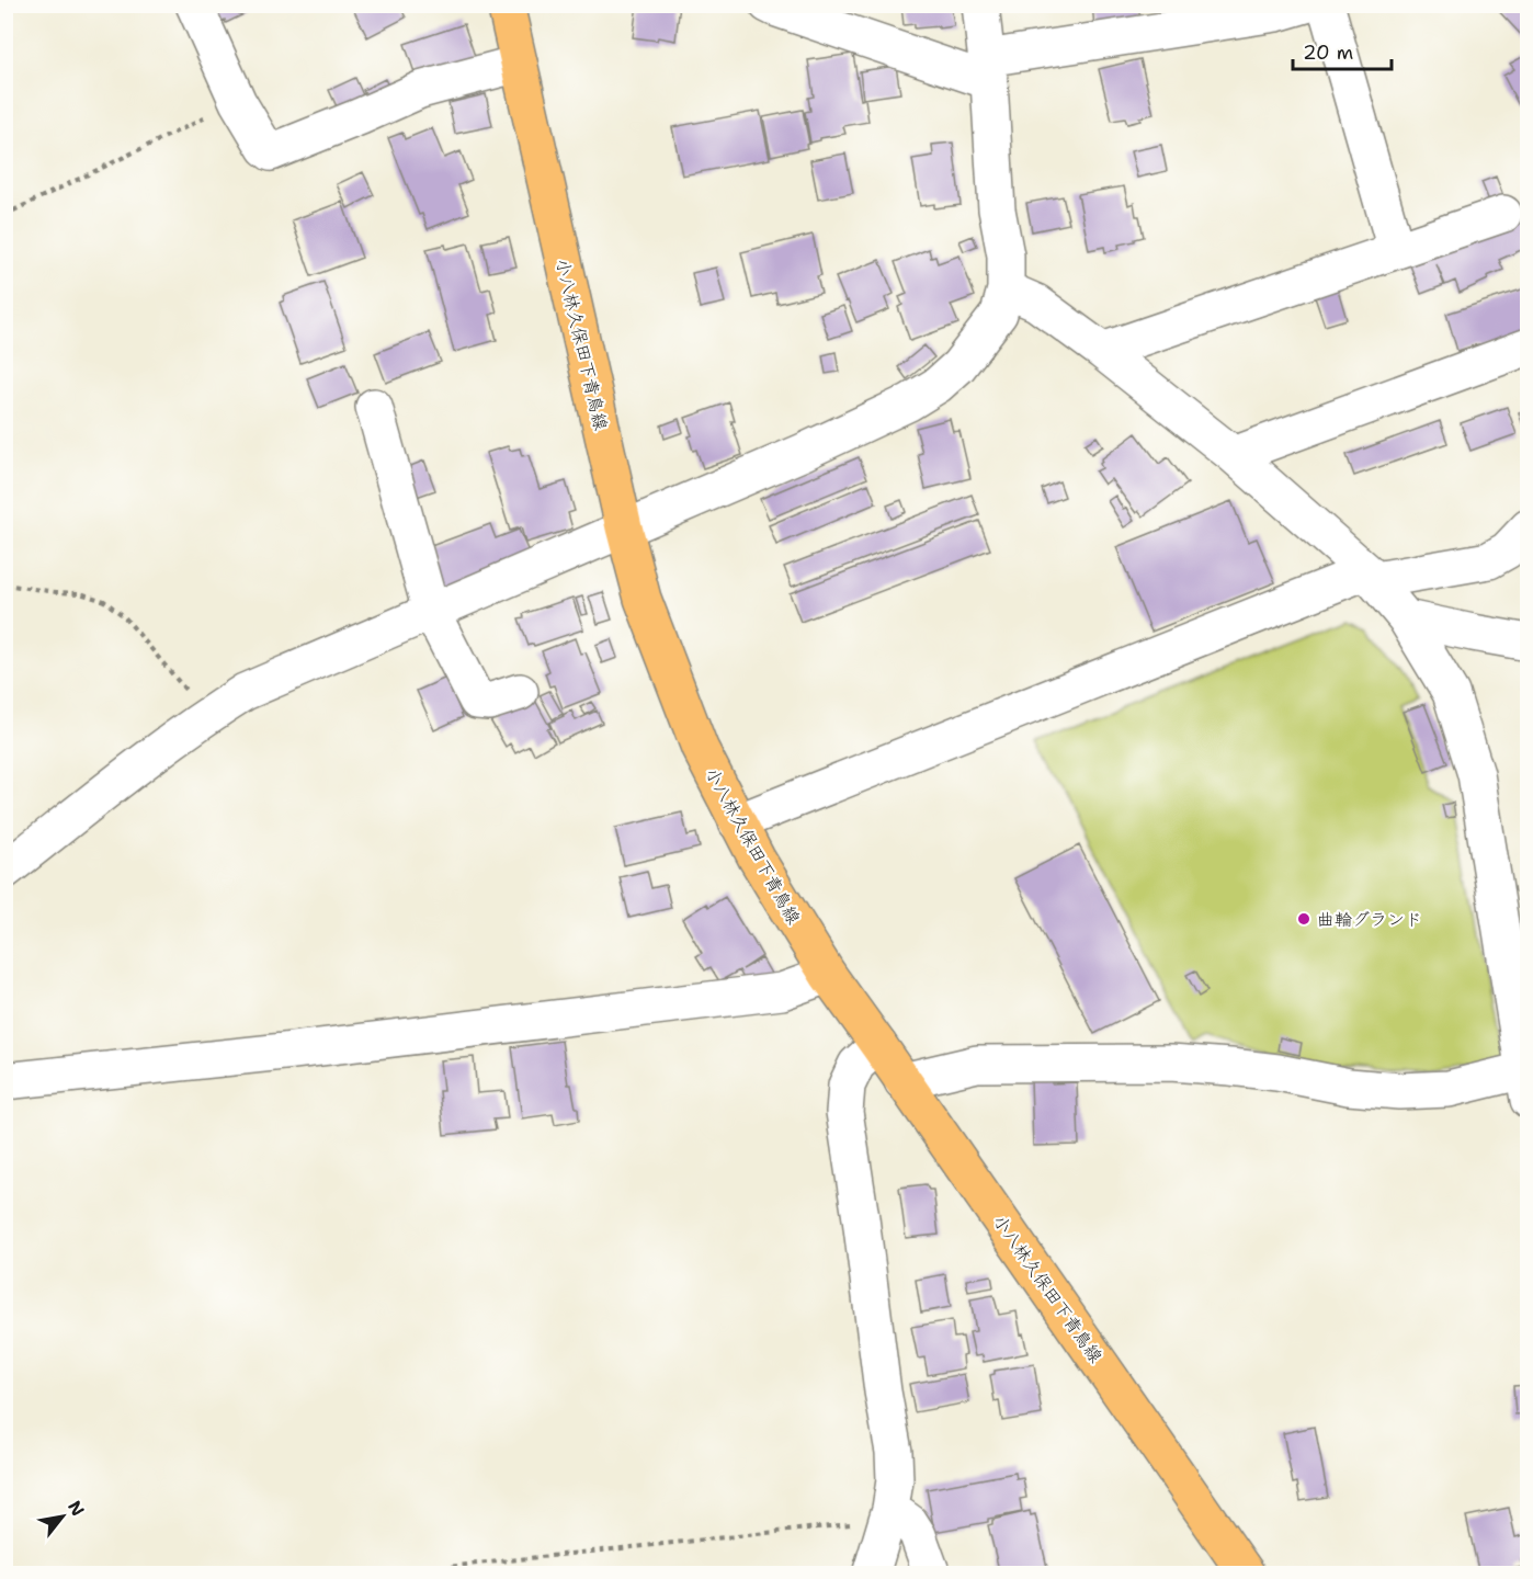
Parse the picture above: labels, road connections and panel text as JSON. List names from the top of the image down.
{
  "streets": {
    "main road": ["小八林久保田下青鳥線"]
  },
  "places": ["曲輪グランド"],
  "scale_bar": "20 m",
  "north": "top right"
}
